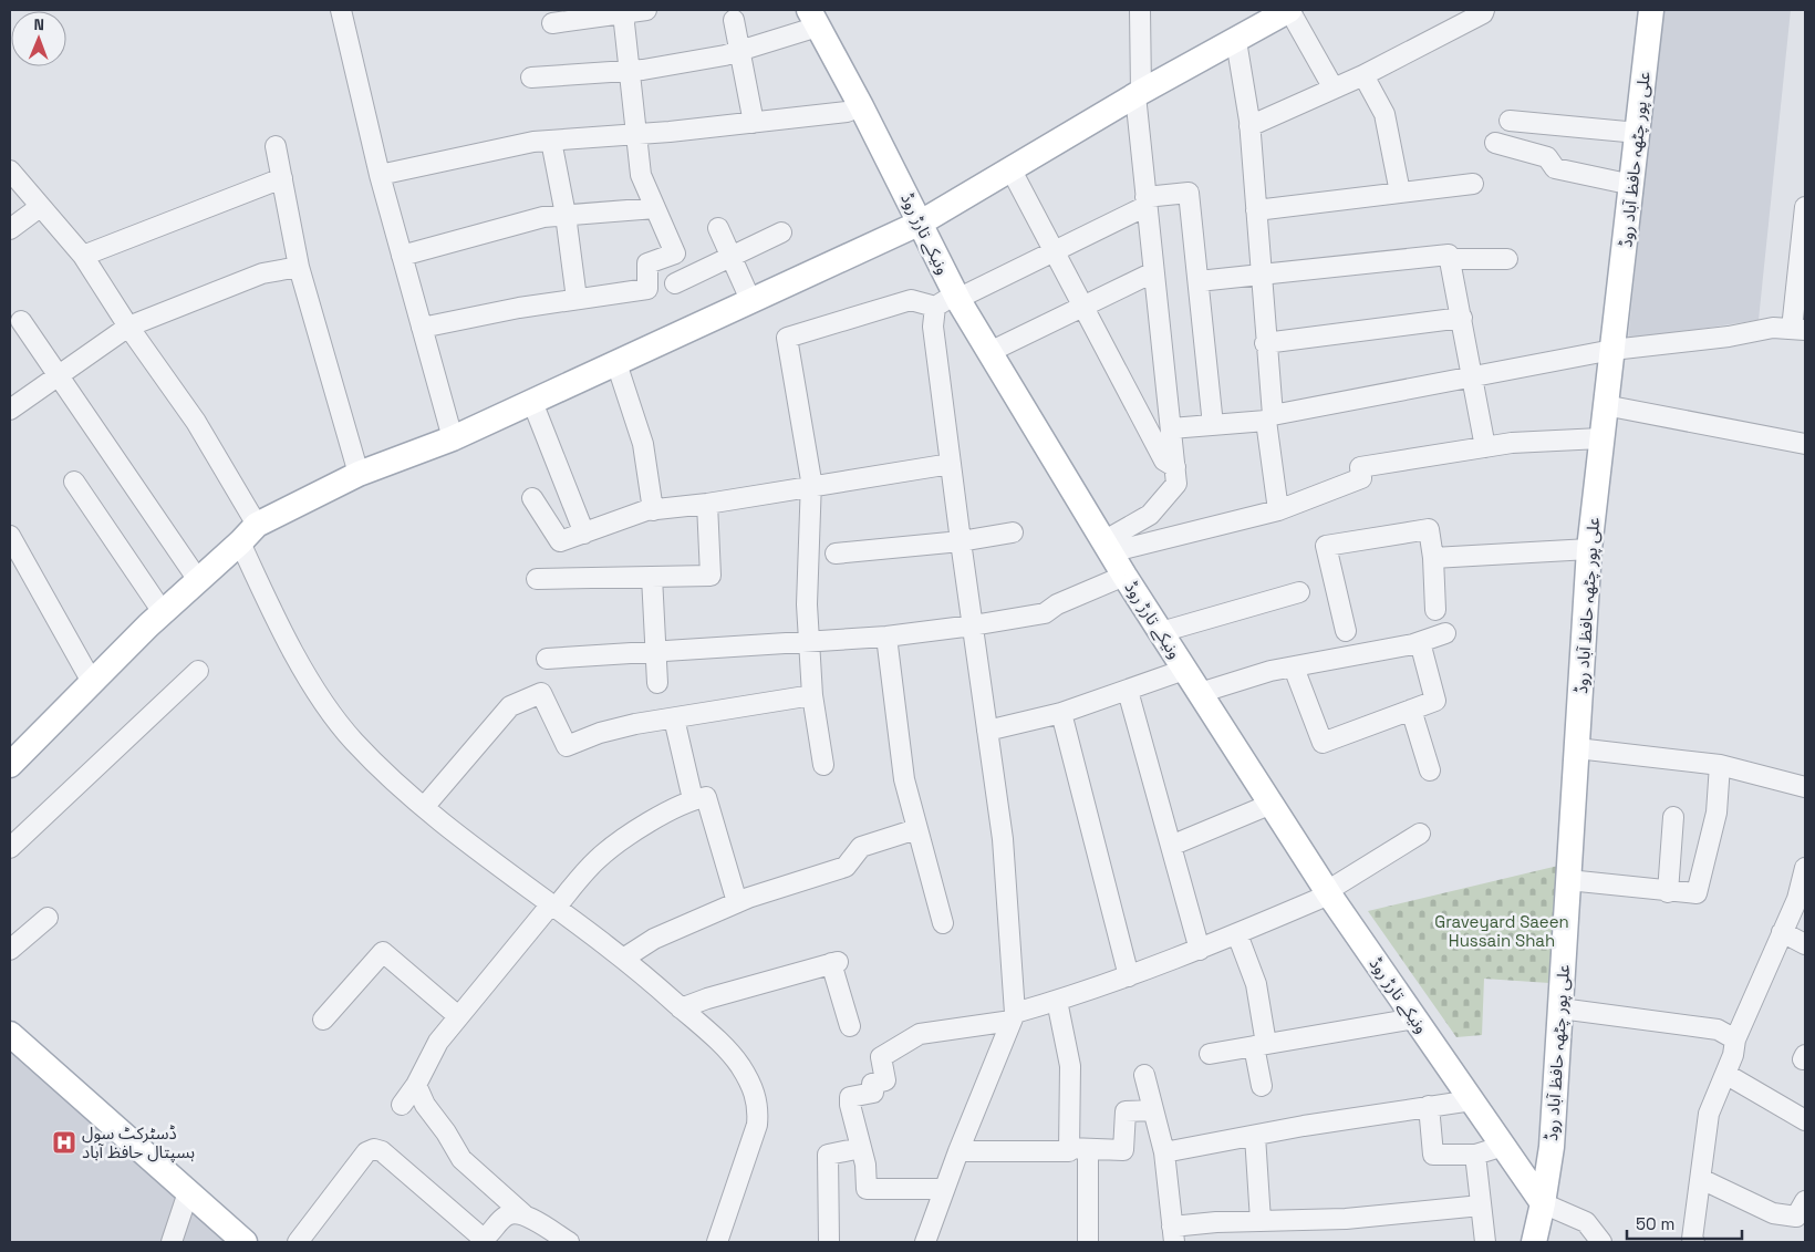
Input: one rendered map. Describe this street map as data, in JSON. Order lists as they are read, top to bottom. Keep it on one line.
{"streets":{"main road":["علی پور چٹھہ حافظ آباد روڈ","ونیکے تارڑ روڈ"]},"crossings":[["علی پور چٹھہ حافظ آباد روڈ","ونیکے تارڑ روڈ"]],"parks":["Graveyard Saeen Hussain Shah"],"places":{"hospital":["ڈسٹرکٹ سول ہسپتال حافظ آباد"]},"scale_bar":"50 m","north":"top"}
